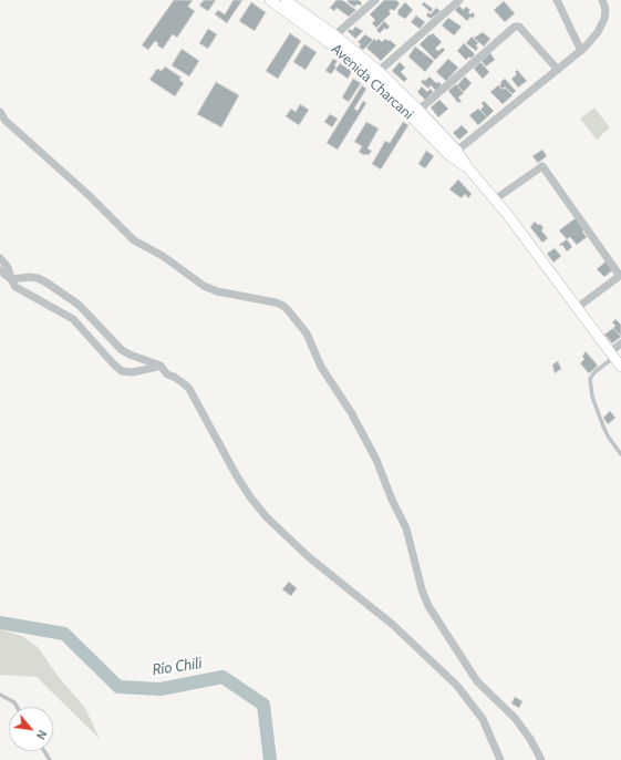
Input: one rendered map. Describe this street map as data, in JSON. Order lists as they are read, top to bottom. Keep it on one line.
{"streets":{"main road":["Avenida Charcani"]},"water":["Río Chili"],"north":"bottom right"}
